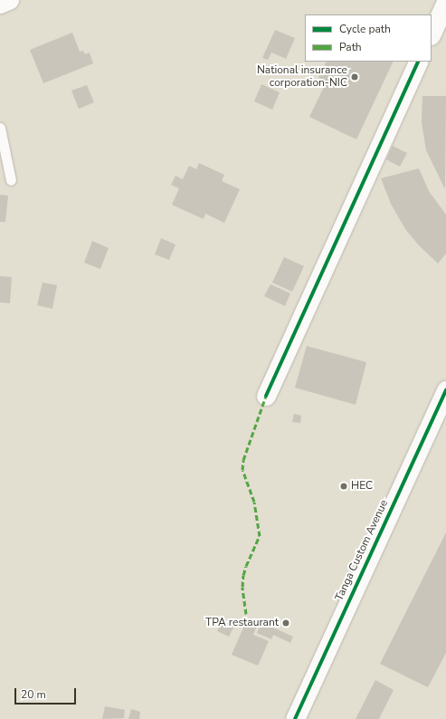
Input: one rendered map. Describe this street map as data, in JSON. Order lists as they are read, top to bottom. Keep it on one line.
{"streets":{"street":["Tanga Custom Avenue"]},"places":["National insurance corporation-NIC","HEC","TPA restaurant"],"legend":["Cycle path","Path"],"scale_bar":"20 m"}
